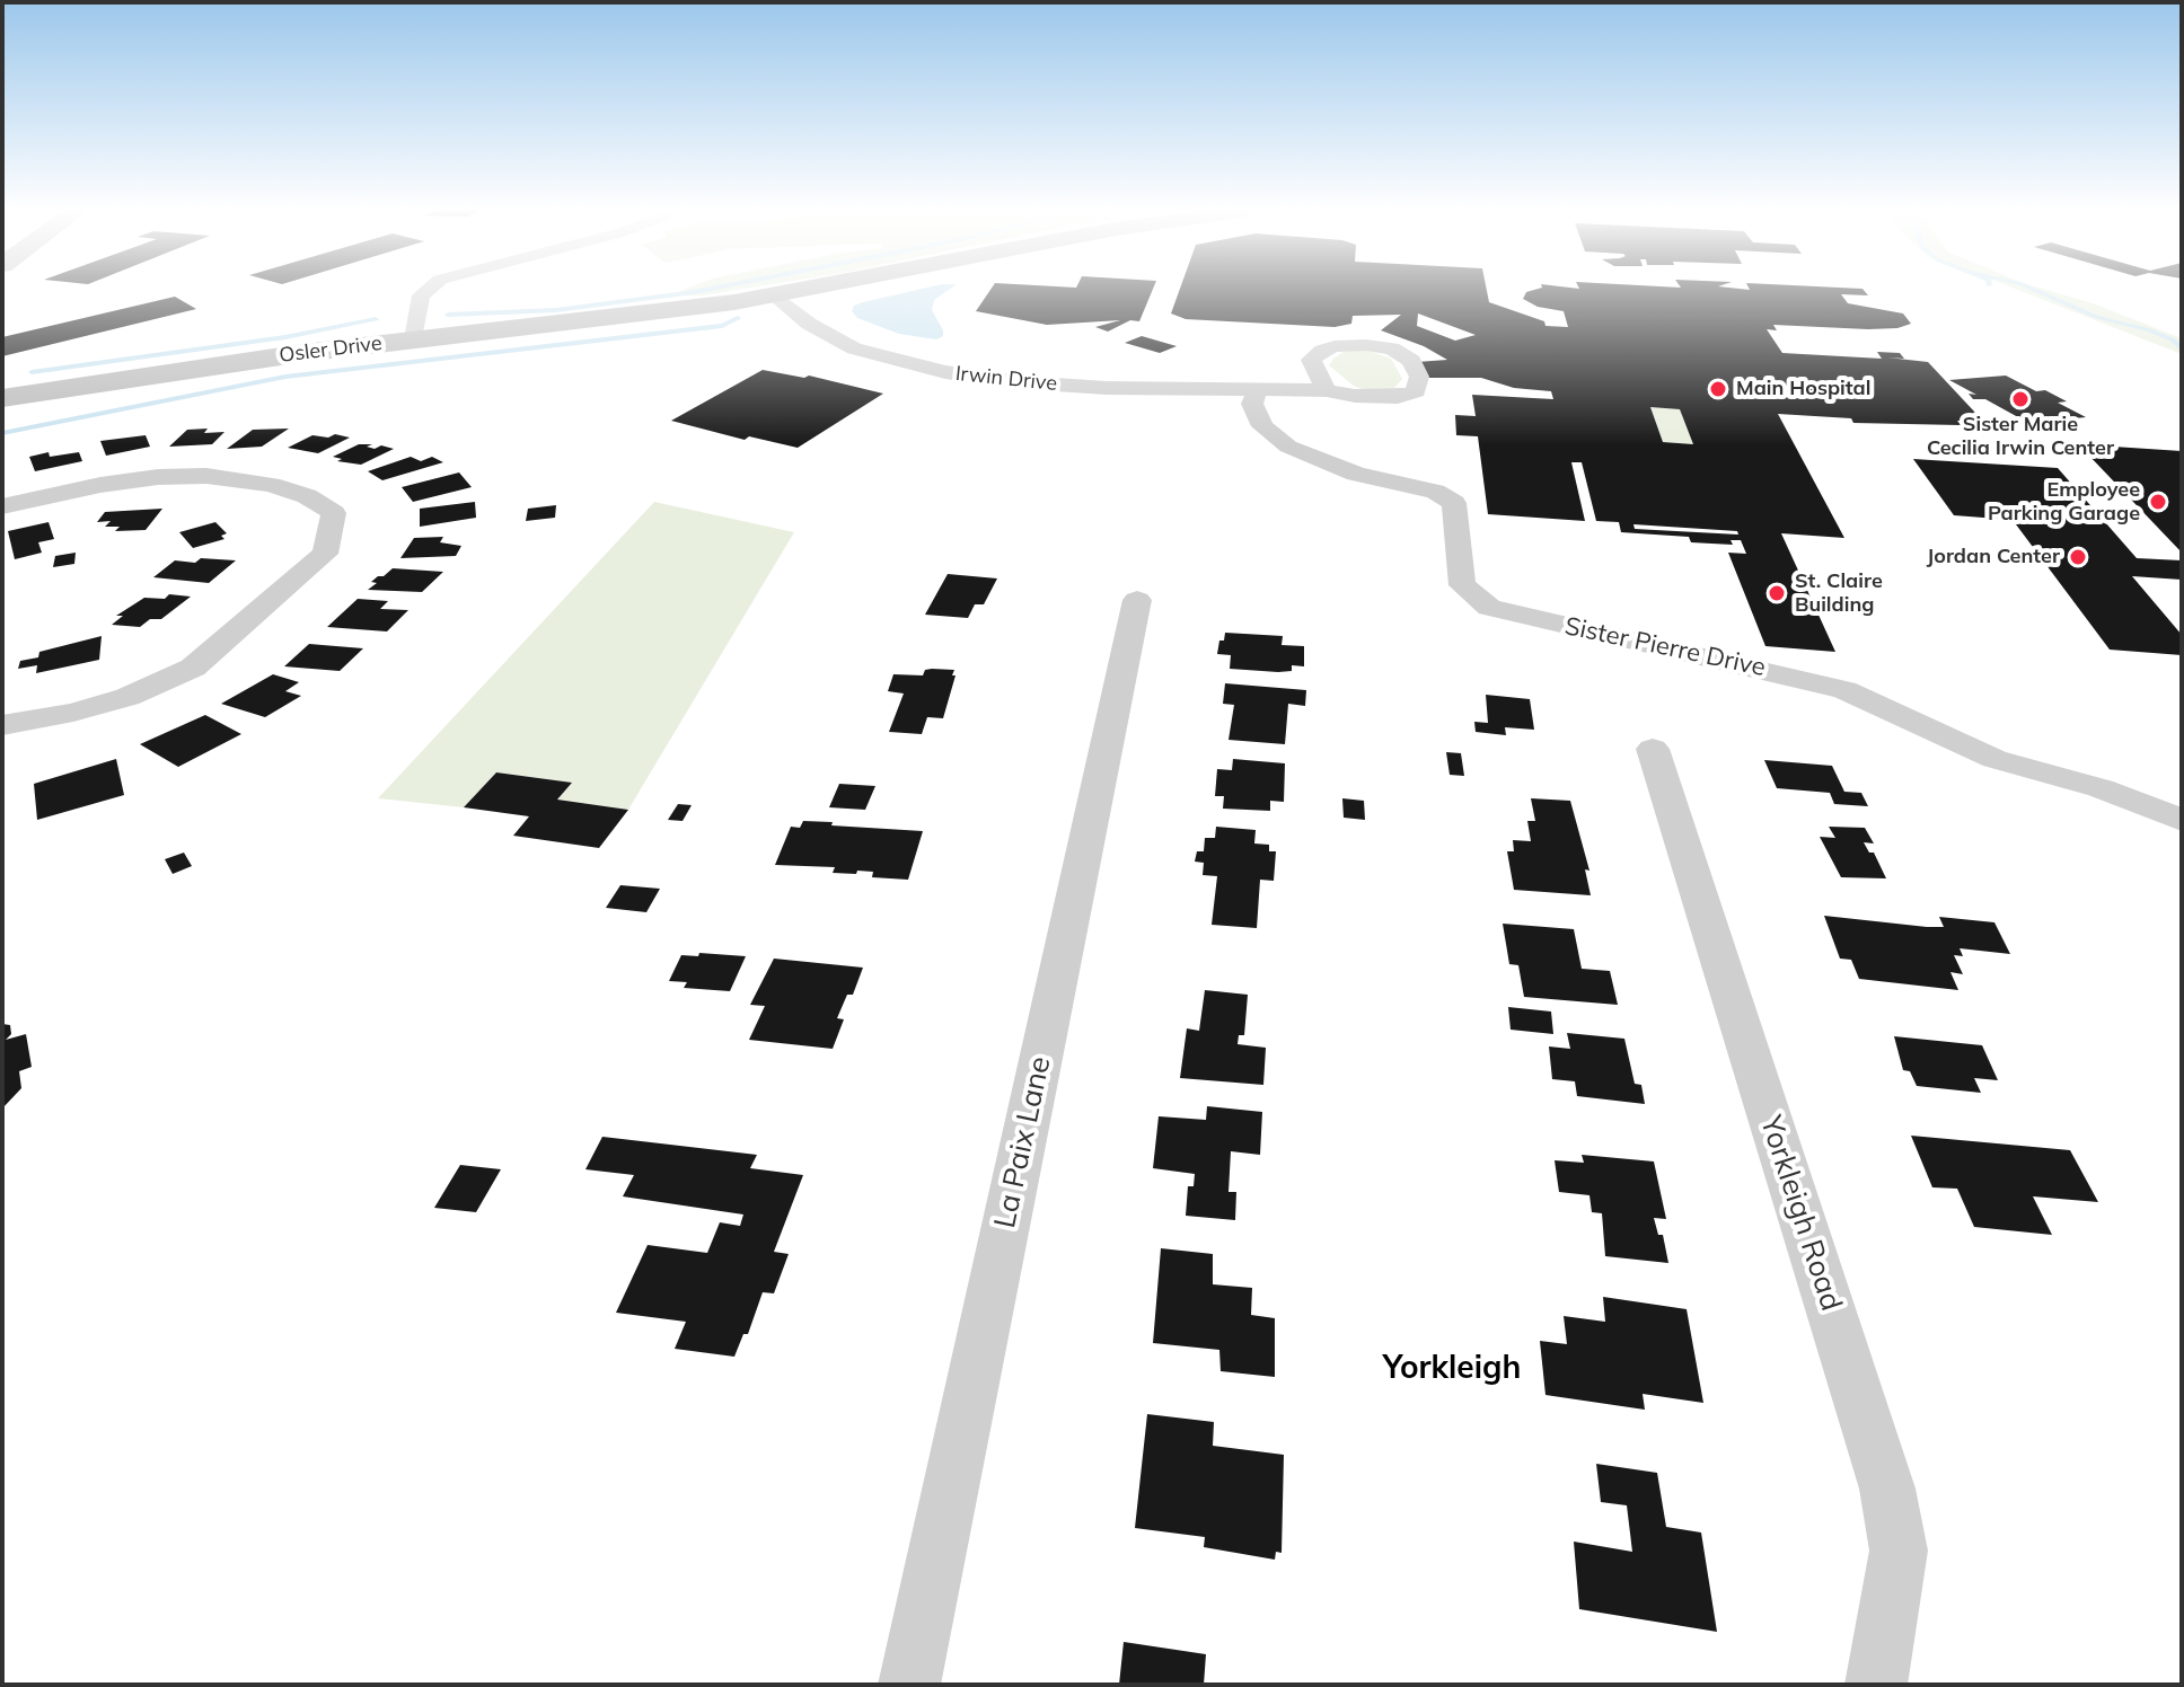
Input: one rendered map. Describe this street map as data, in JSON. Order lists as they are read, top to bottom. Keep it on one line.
{"streets":{"street":["Osler Drive","Irwin Drive","Sister Pierre Drive","La Paix Lane","Yorkleigh Road"]},"crossings":[["Osler Drive","Irwin Drive"],["Irwin Drive","Sister Pierre Drive"]],"districts":["Yorkleigh"],"places":["Main Hospital","Sister Marie Cecilia Irwin Center","Employee Parking Garage","Jordan Center","St. Claire Building"]}
